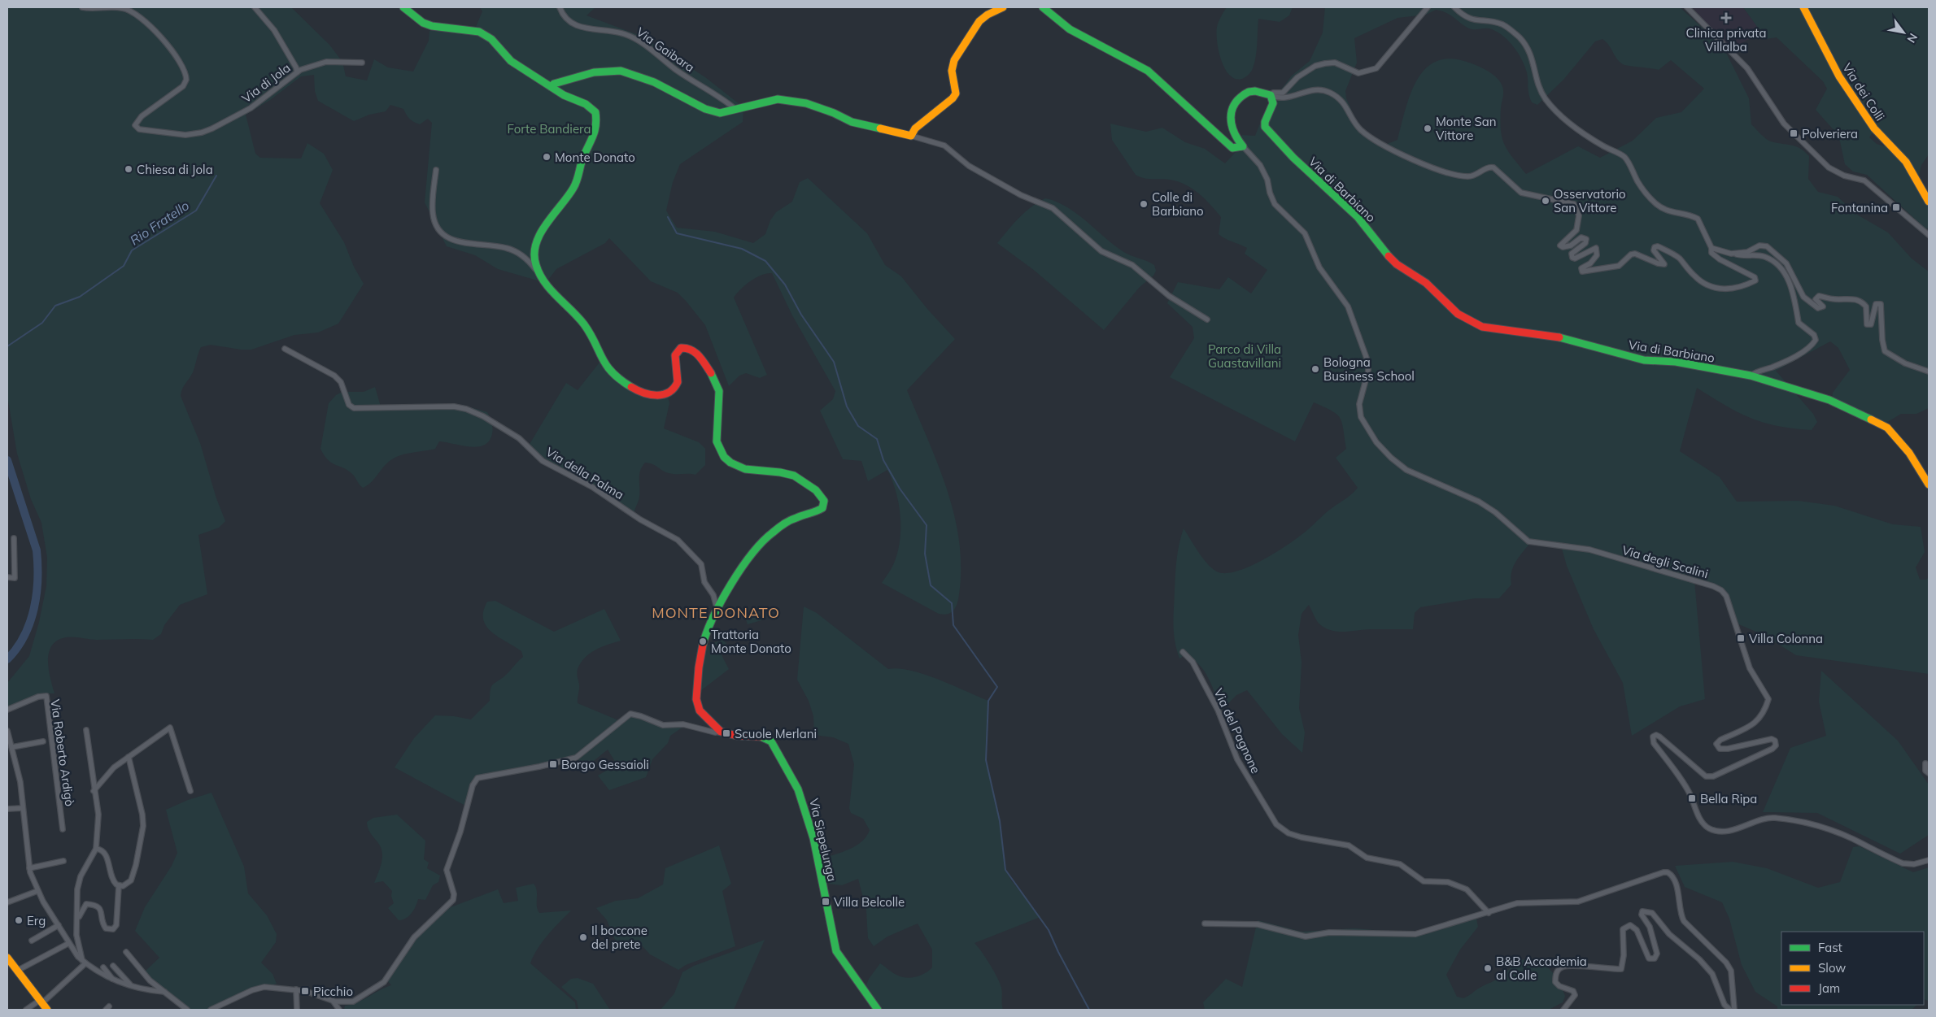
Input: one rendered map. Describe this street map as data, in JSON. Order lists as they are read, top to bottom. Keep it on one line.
{"streets":{"street":["Via Gaibara","Via di Jola","Via dei Colli","Via di Barbiano","Via della Palma","Via degli Scalini","Via del Pagnone","Via Roberto Ardigò","Via Siepelunga"]},"districts":["MONTE DONATO"],"water":["Rio Fratello"],"parks":["Forte Bandiera","Parco di Villa Guastavillani"],"places":{"health":["Clinica privata Villalba"],"other":["Monte San Vittore","Monte Donato","Chiesa di Jola","Osservatorio San Vittore","Colle di Barbiano","Bologna Business School","Trattoria Monte Donato","Erg","Il boccone del prete","B&B Accademia al Colle"],"transit":["Polveriera","Fontanina","Villa Colonna","Scuole Merlani","Borgo Gessaioli","Bella Ripa","Villa Belcolle","Picchio"]},"legend":["Fast","Slow","Jam"],"north":"bottom right"}
